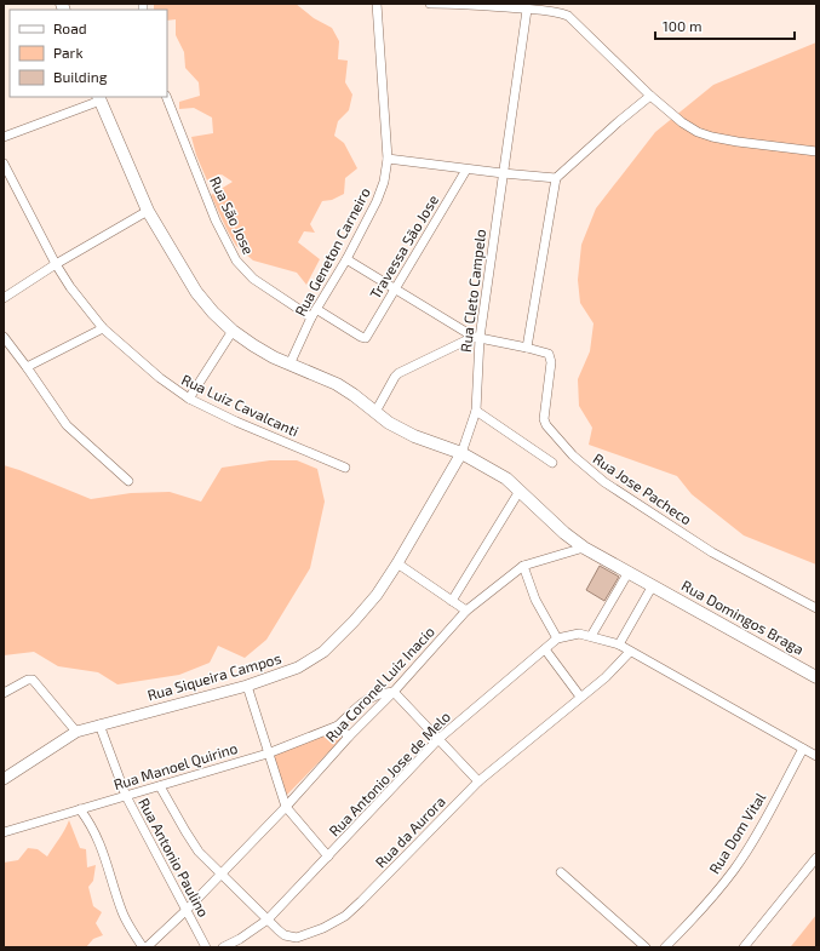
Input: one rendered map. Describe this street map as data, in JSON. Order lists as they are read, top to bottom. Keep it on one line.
{"streets":{"main road":["Rua Domingos Braga"],"street":["Rua São Jose","Travessa São Jose","Rua Geneton Carneiro","Rua Cleto Campelo","Rua Luiz Cavalcanti","Rua Jose Pacheco","Rua Siqueira Campos","Rua Coronel Luiz Inacio","Rua Manoel Quirino","Rua Antonio Jose de Melo","Rua da Aurora","Rua Dom Vital","Rua Antonio Paulino"]},"crossings":[["Rua São Jose","Travessa São Jose"],["Rua São Jose","Rua Geneton Carneiro"],["Rua Geneton Carneiro","Rua Domingos Braga"],["Rua Cleto Campelo","Rua Domingos Braga"],["Rua Cleto Campelo","Rua Siqueira Campos"],["Rua Domingos Braga","Rua Siqueira Campos"],["Rua Domingos Braga","Rua Coronel Luiz Inacio"],["Rua Siqueira Campos","Rua Antonio Paulino"],["Rua Coronel Luiz Inacio","Rua da Aurora"],["Rua Coronel Luiz Inacio","Rua Antonio Paulino"],["Rua Manoel Quirino","Rua da Aurora"],["Rua Manoel Quirino","Rua Antonio Paulino"],["Rua Antonio Jose de Melo","Rua da Aurora"]],"legend":["Road","Park","Building"],"scale_bar":"100 m"}
